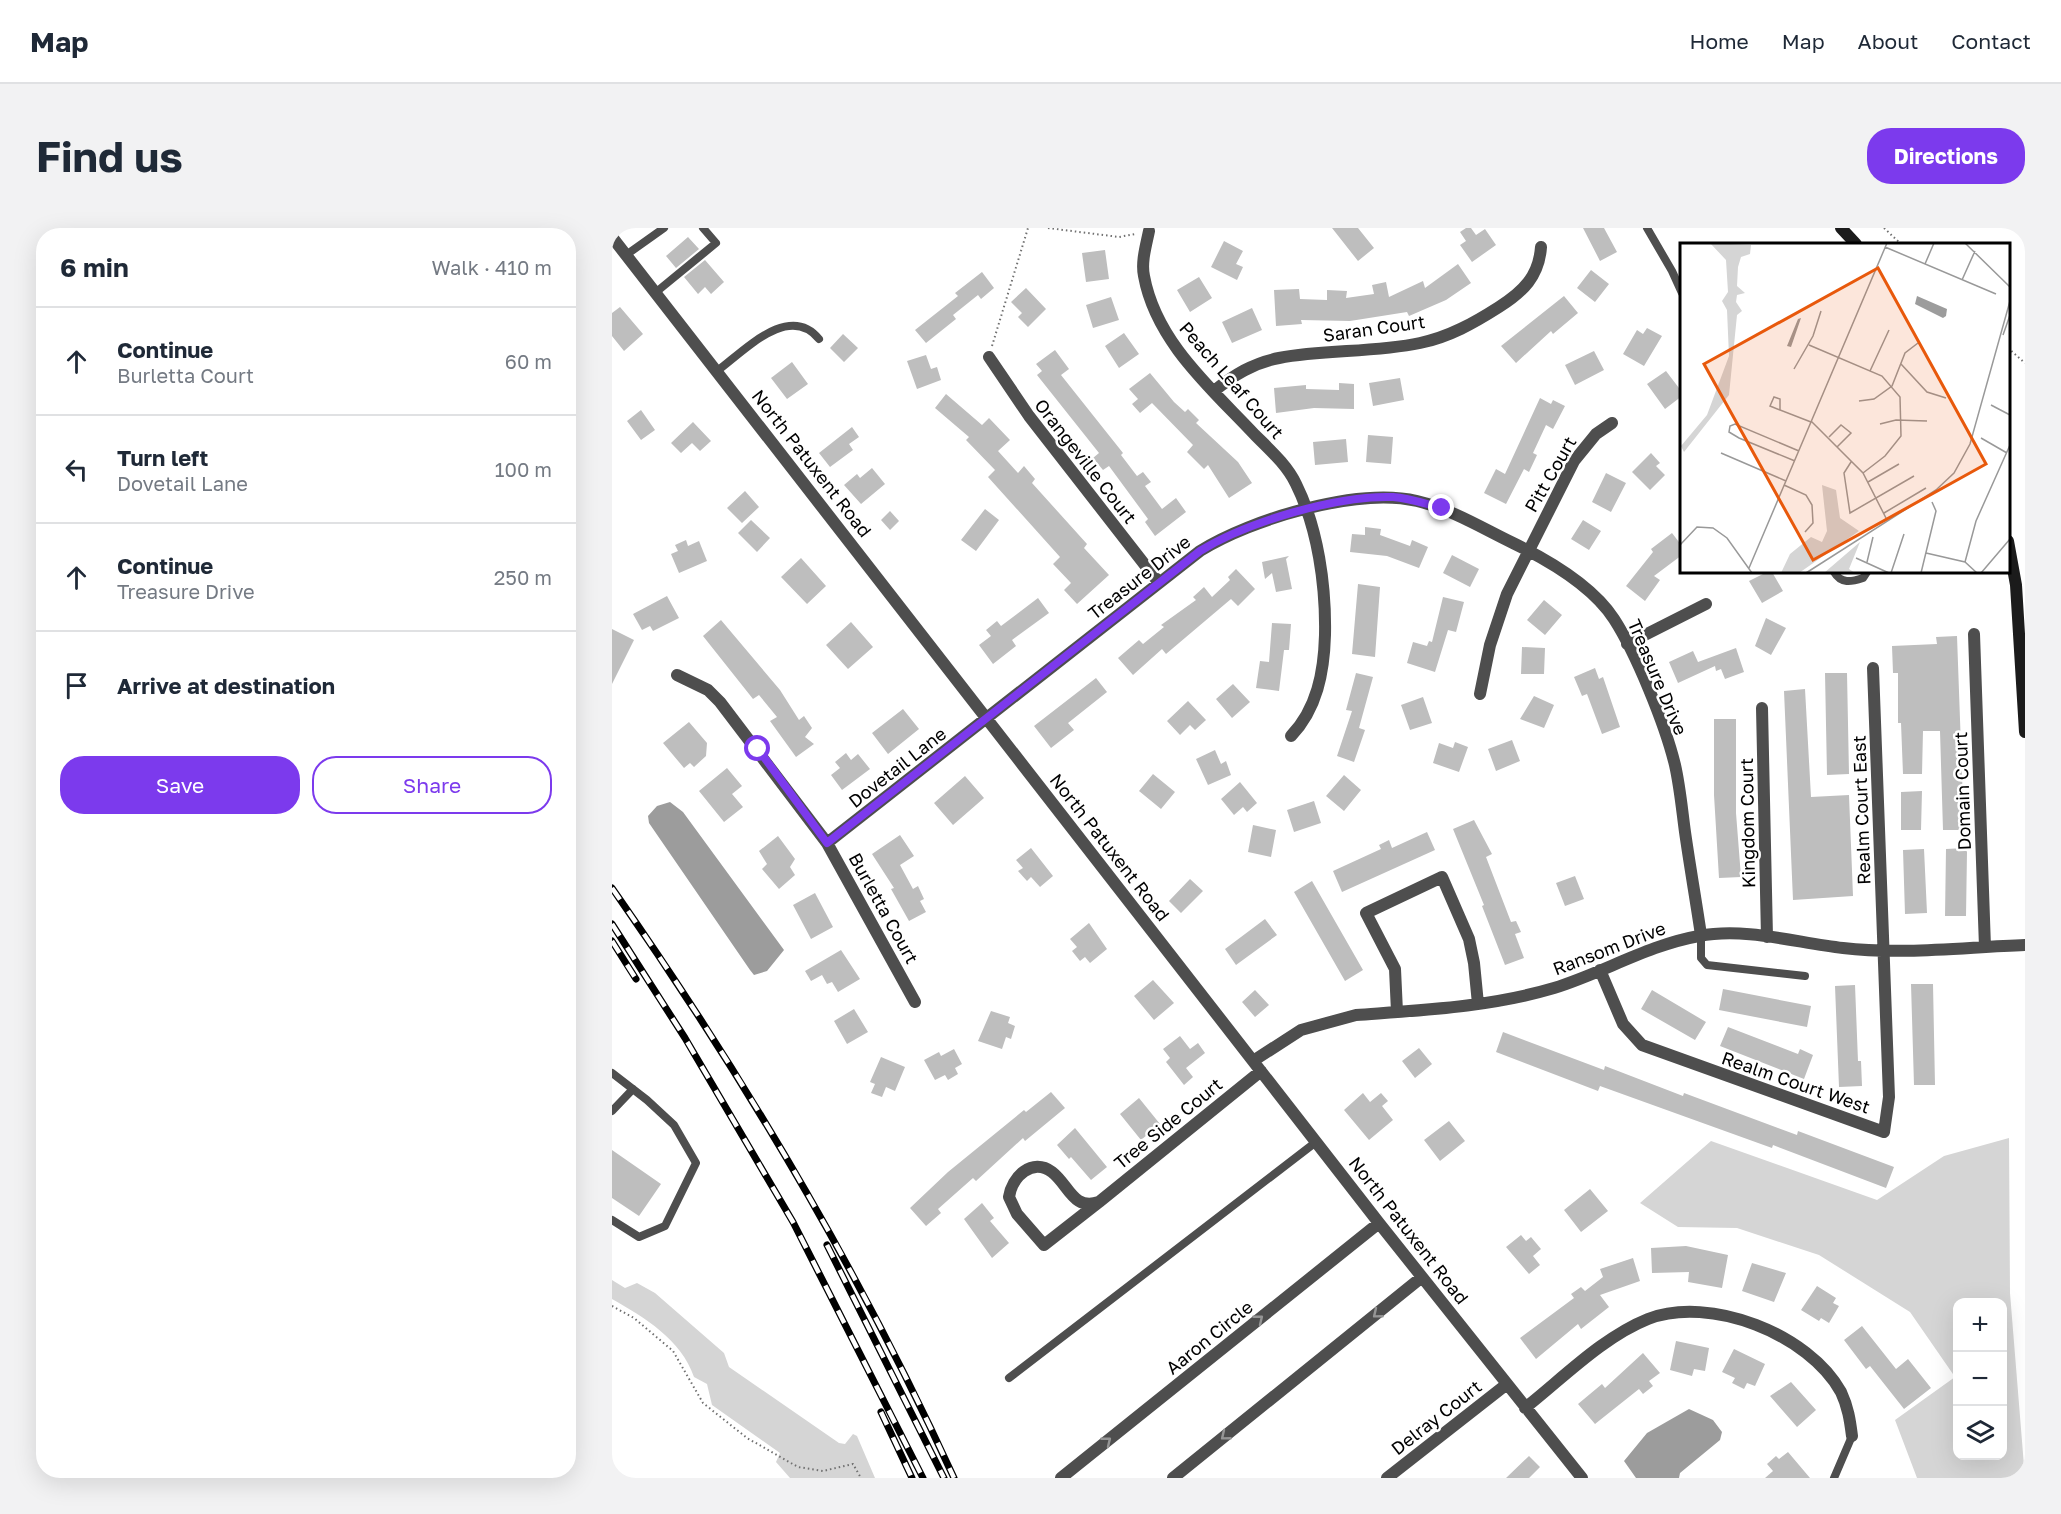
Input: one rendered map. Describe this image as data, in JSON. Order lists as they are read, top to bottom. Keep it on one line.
{"streets":{"street":["Saran Court","Peach Leaf Court","Orangeville Court","North Patuxent Road","Pitt Court","Treasure Drive","Dovetail Lane","Domain Court","Realm Court East","Kingdom Court","Burletta Court","Ransom Drive","Realm Court West","Tree Side Court","Aaron Circle","Delray Court"]},"crossings":[["Saran Court","Peach Leaf Court"],["Peach Leaf Court","Treasure Drive"],["Orangeville Court","Treasure Drive"],["North Patuxent Road","Treasure Drive"],["North Patuxent Road","Dovetail Lane"],["North Patuxent Road","Ransom Drive"],["North Patuxent Road","Tree Side Court"],["North Patuxent Road","Aaron Circle"],["North Patuxent Road","Delray Court"],["Pitt Court","Treasure Drive"],["Treasure Drive","Dovetail Lane"],["Treasure Drive","Ransom Drive"],["Dovetail Lane","Burletta Court"],["Domain Court","Ransom Drive"],["Realm Court East","Ransom Drive"],["Realm Court East","Realm Court West"],["Kingdom Court","Ransom Drive"],["Ransom Drive","Realm Court West"]],"page":{"header":"Map","nav":["Home","Map","About","Contact"],"buttons":["Directions",["Save","Share"]],"title":"Find us","heading":["6 min","Walk · 410 m"],"list":[["Continue","Burletta Court","60 m"],["Turn left","Dovetail Lane","100 m"],["Continue","Treasure Drive","250 m"],"Arrive at destination"],"map_buttons":["+","−"]}}
